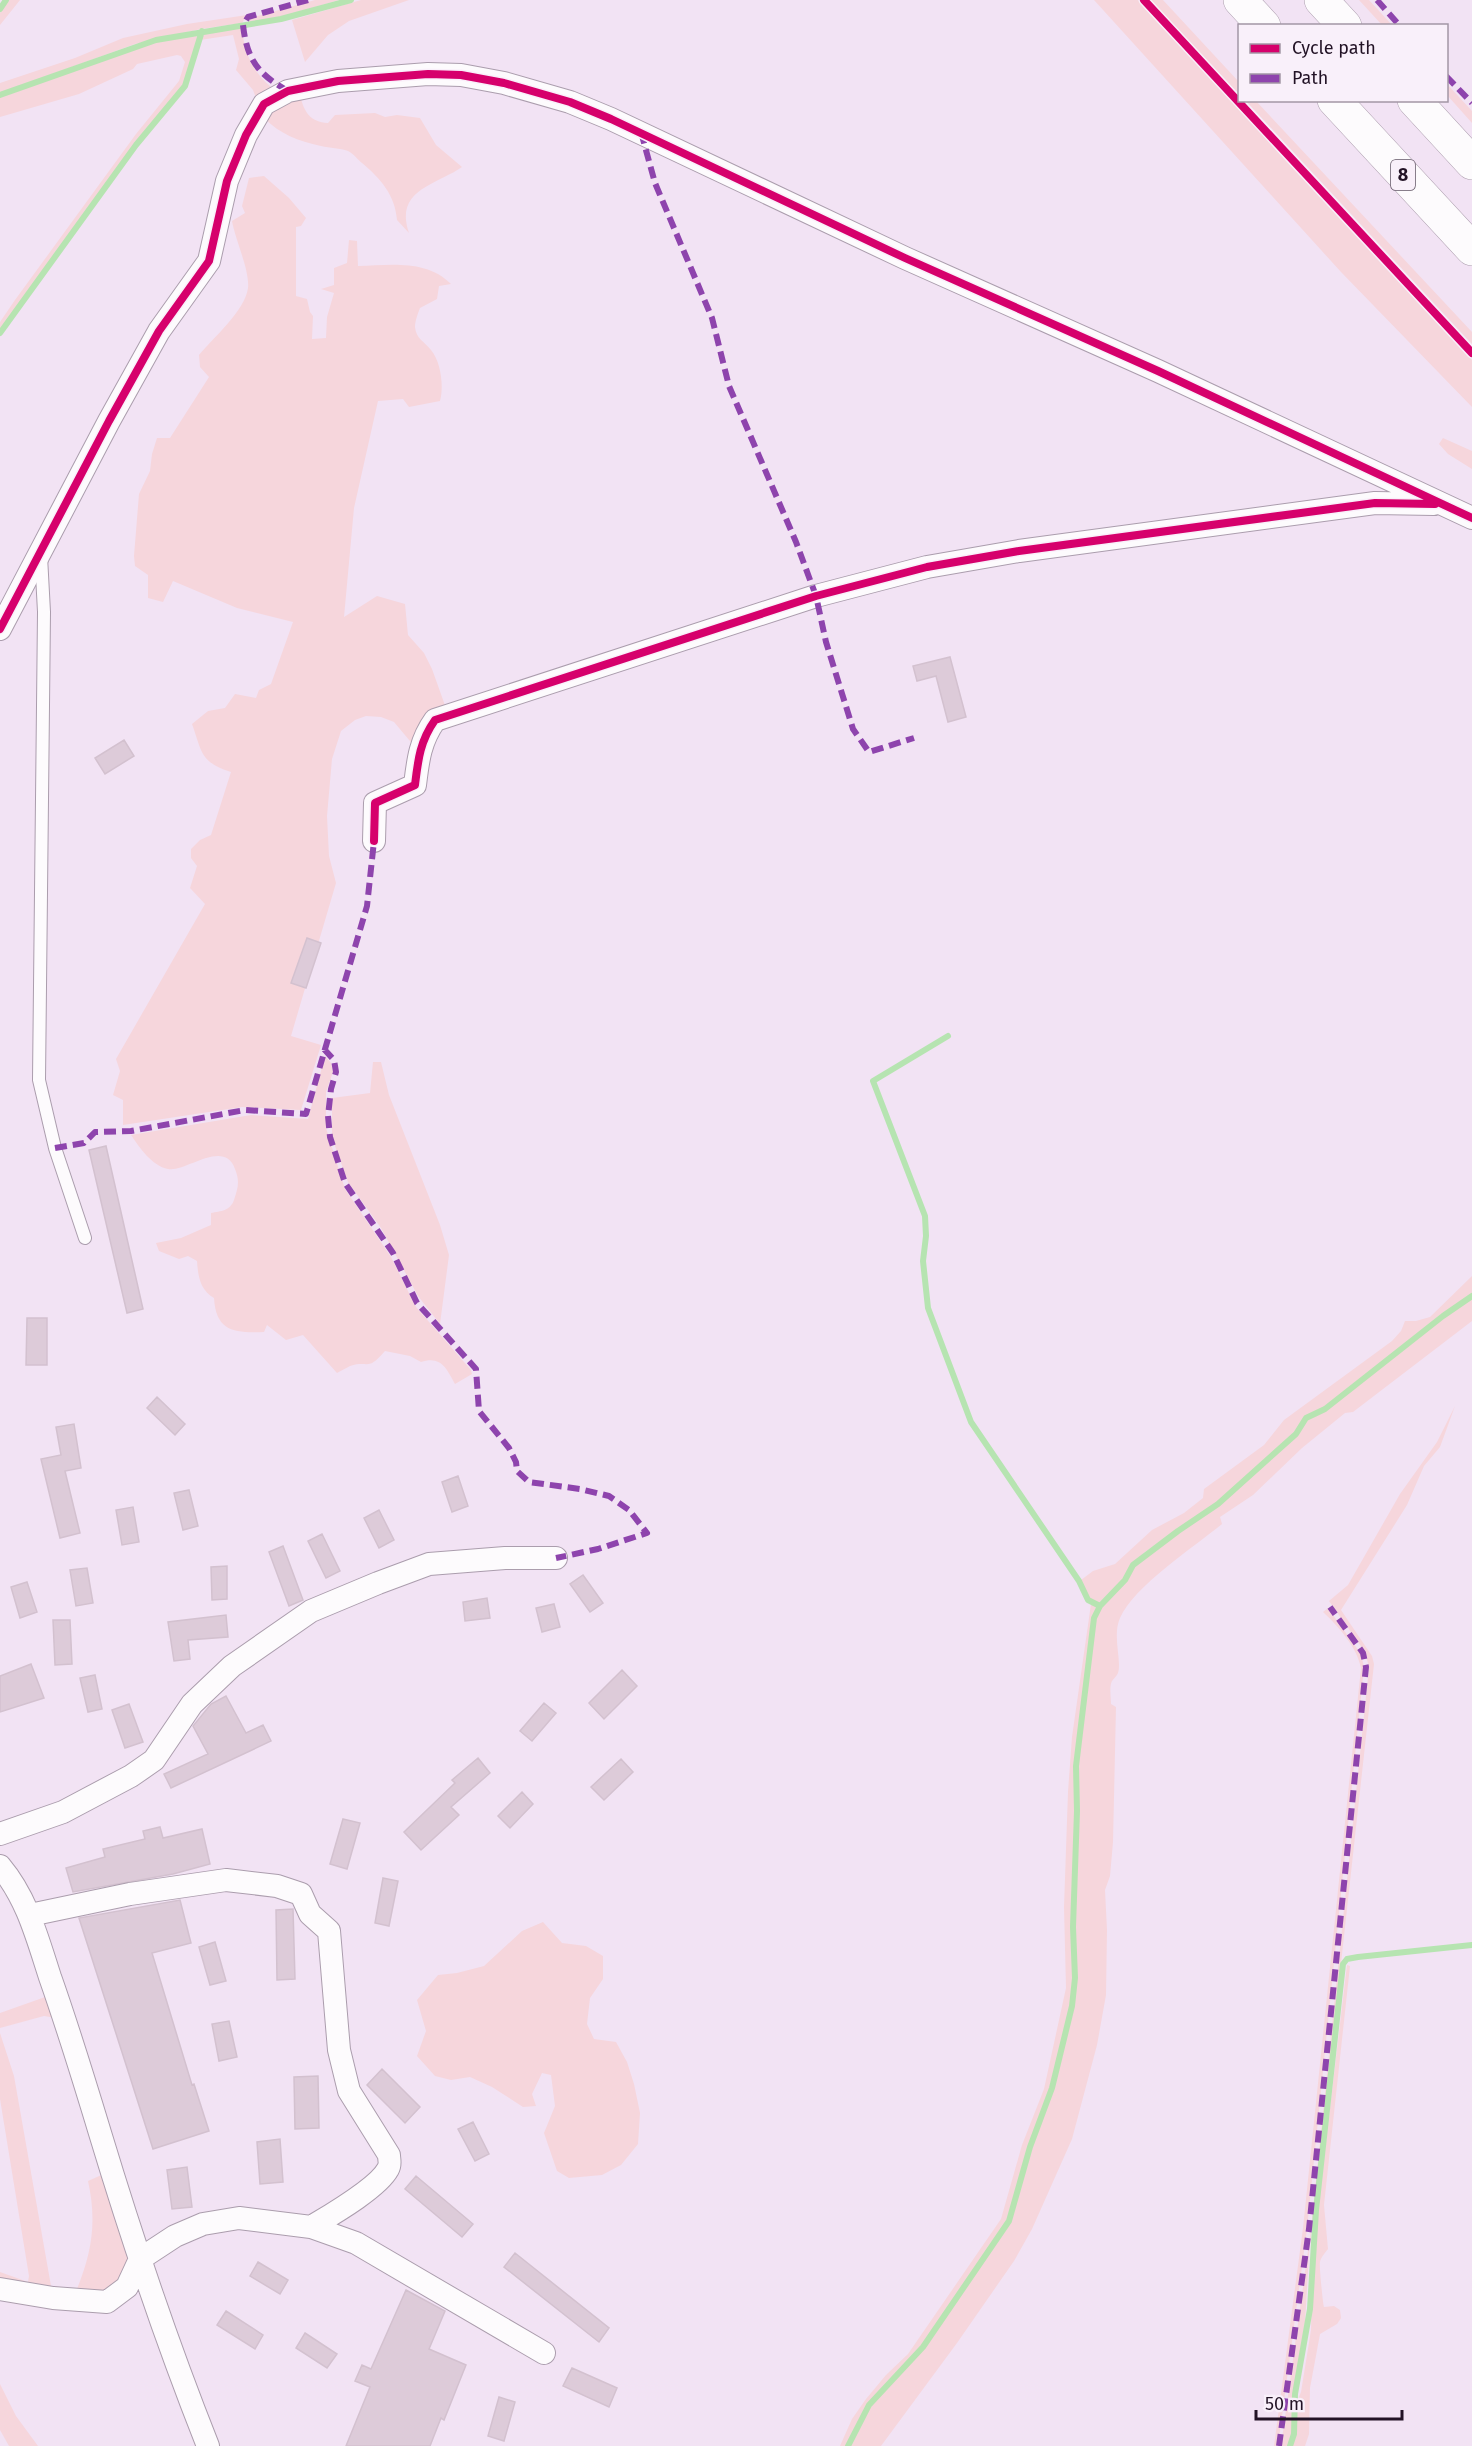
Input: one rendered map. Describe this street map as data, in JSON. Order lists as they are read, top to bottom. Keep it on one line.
{"streets":{"highway":["8"]},"legend":["Cycle path","Path"],"scale_bar":"50 m"}
